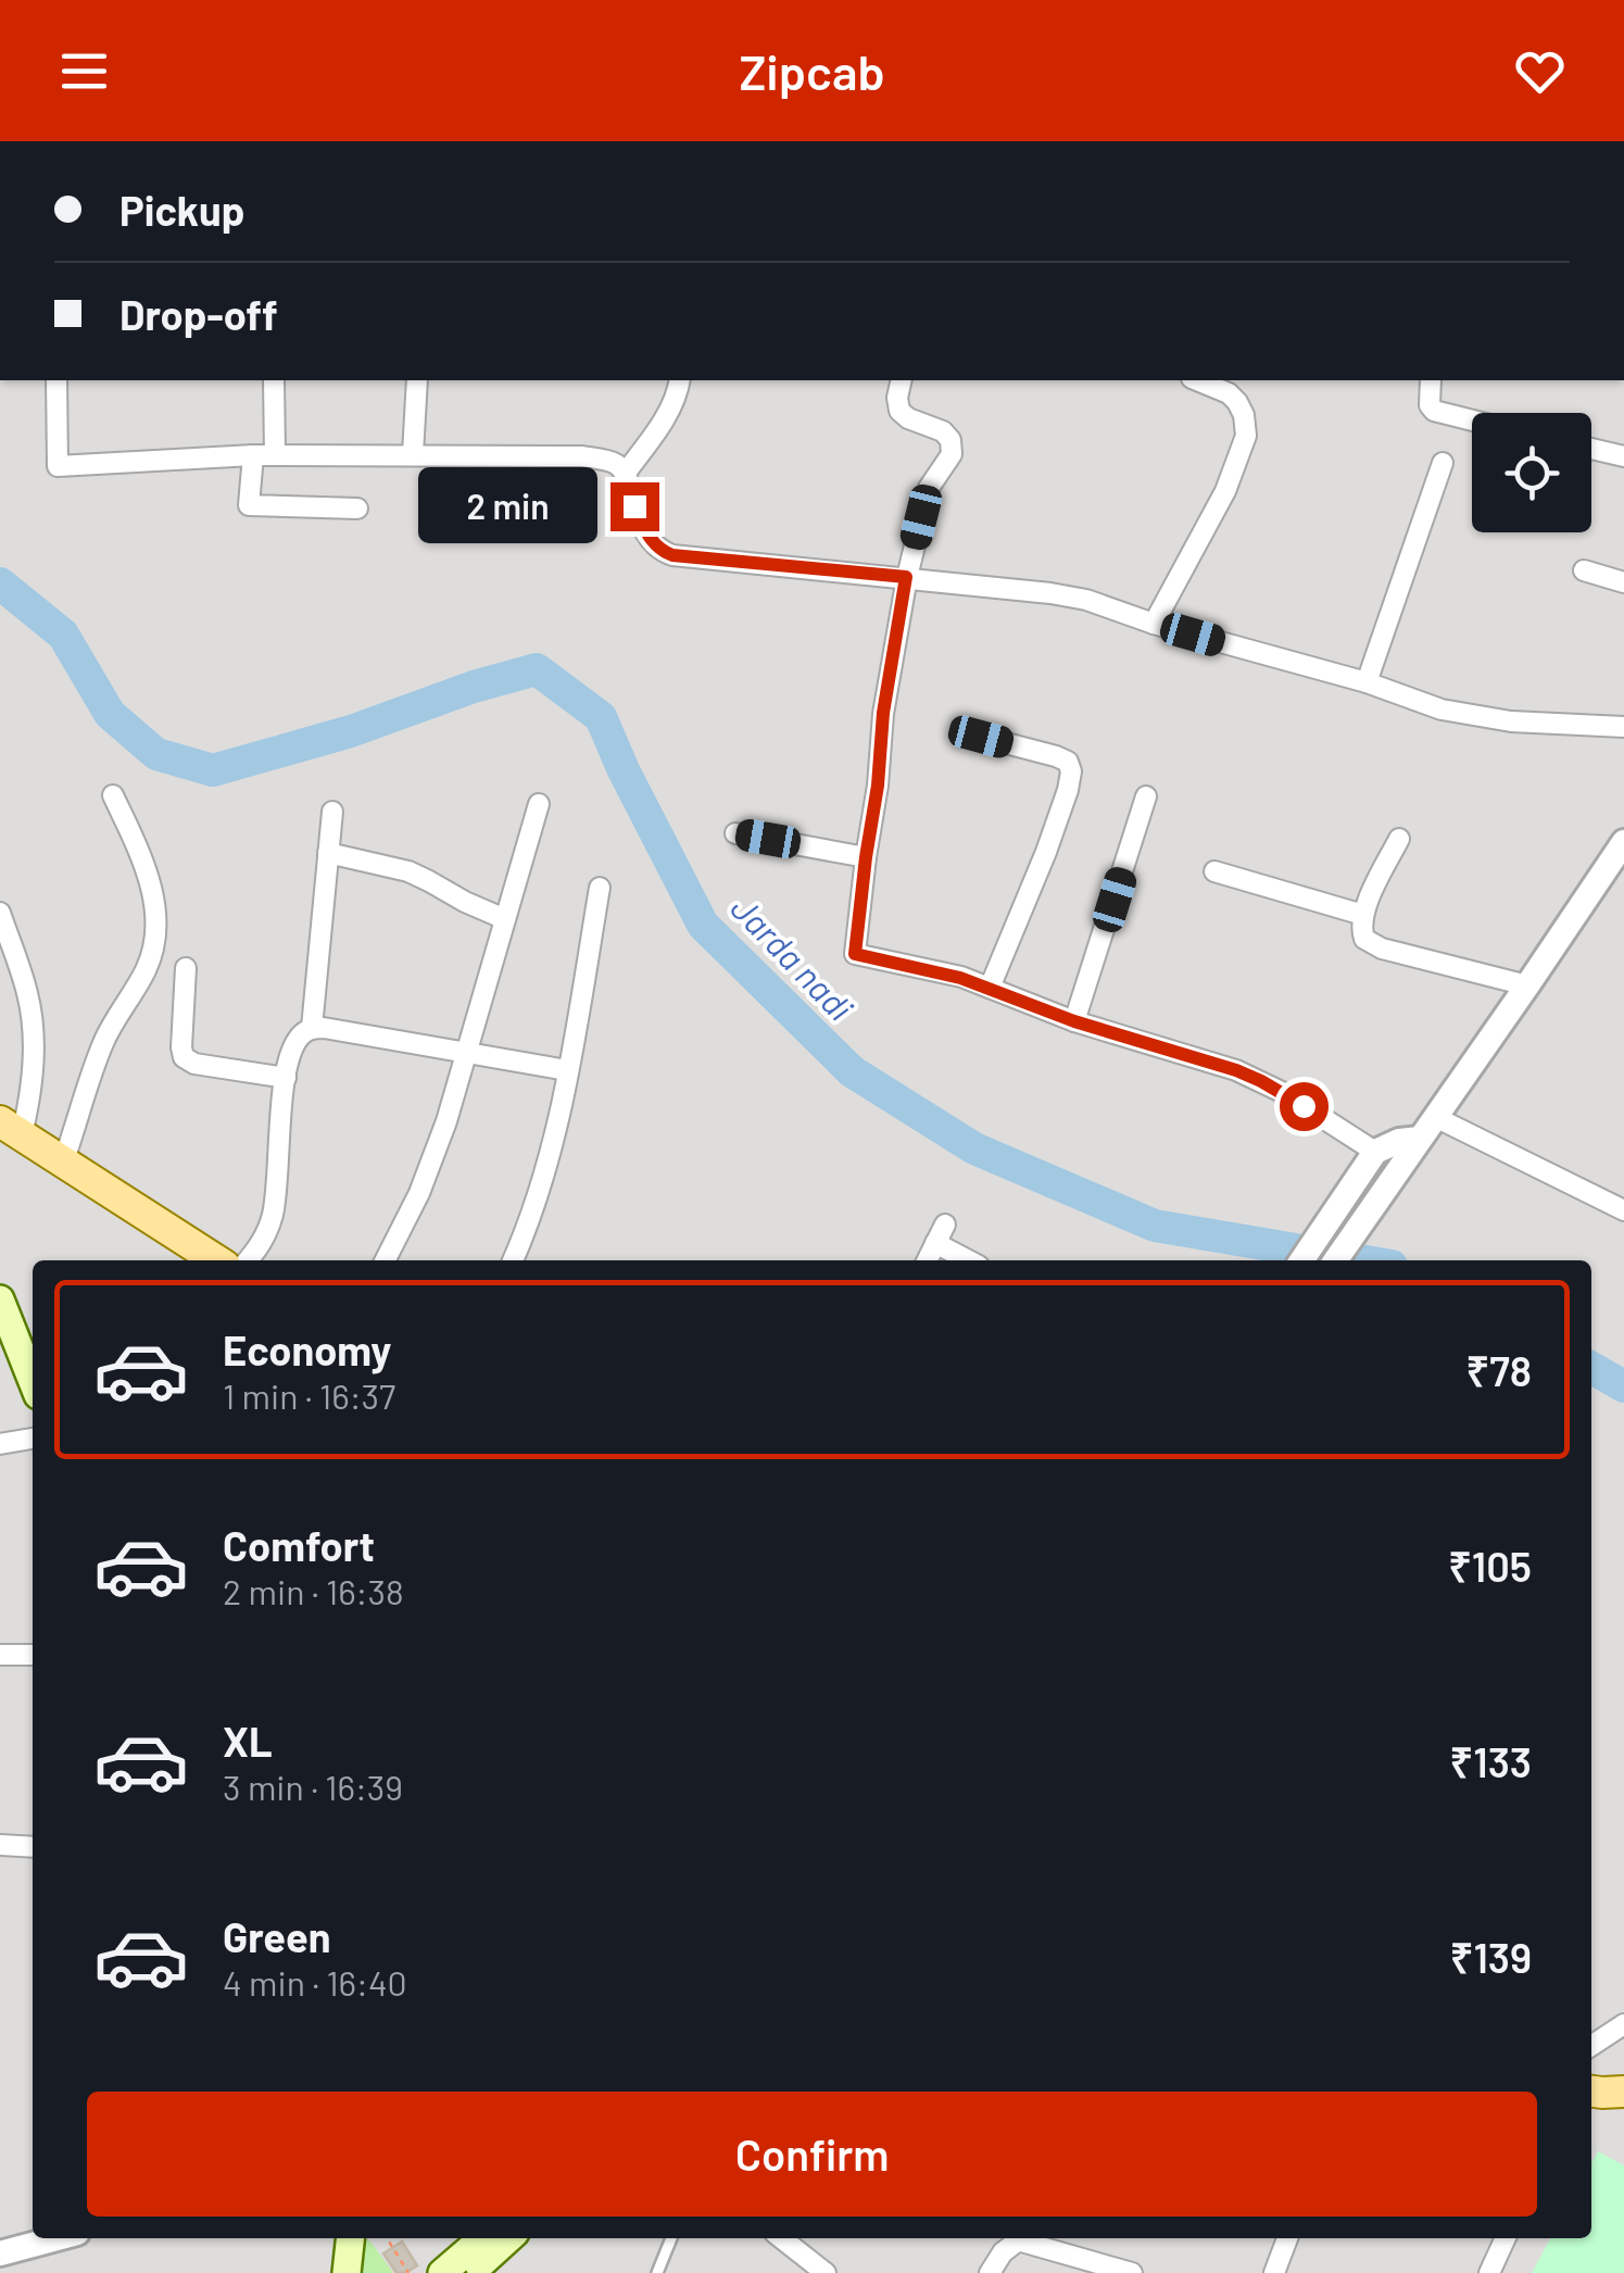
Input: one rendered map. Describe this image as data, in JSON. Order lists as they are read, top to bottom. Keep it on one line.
{"water":["Jarda nadi"],"page":{"header":"Zipcab","banner":["Pickup","Drop-off"],"bubble":"2 min","list":[{"name":"Economy","note":"1 min · 16:37","value":"₹78"},{"name":"Comfort","note":"2 min · 16:38","value":"₹105"},{"name":"XL","note":"3 min · 16:39","value":"₹133"},{"name":"Green","note":"4 min · 16:40","value":"₹139"}],"buttons":"Confirm"}}
